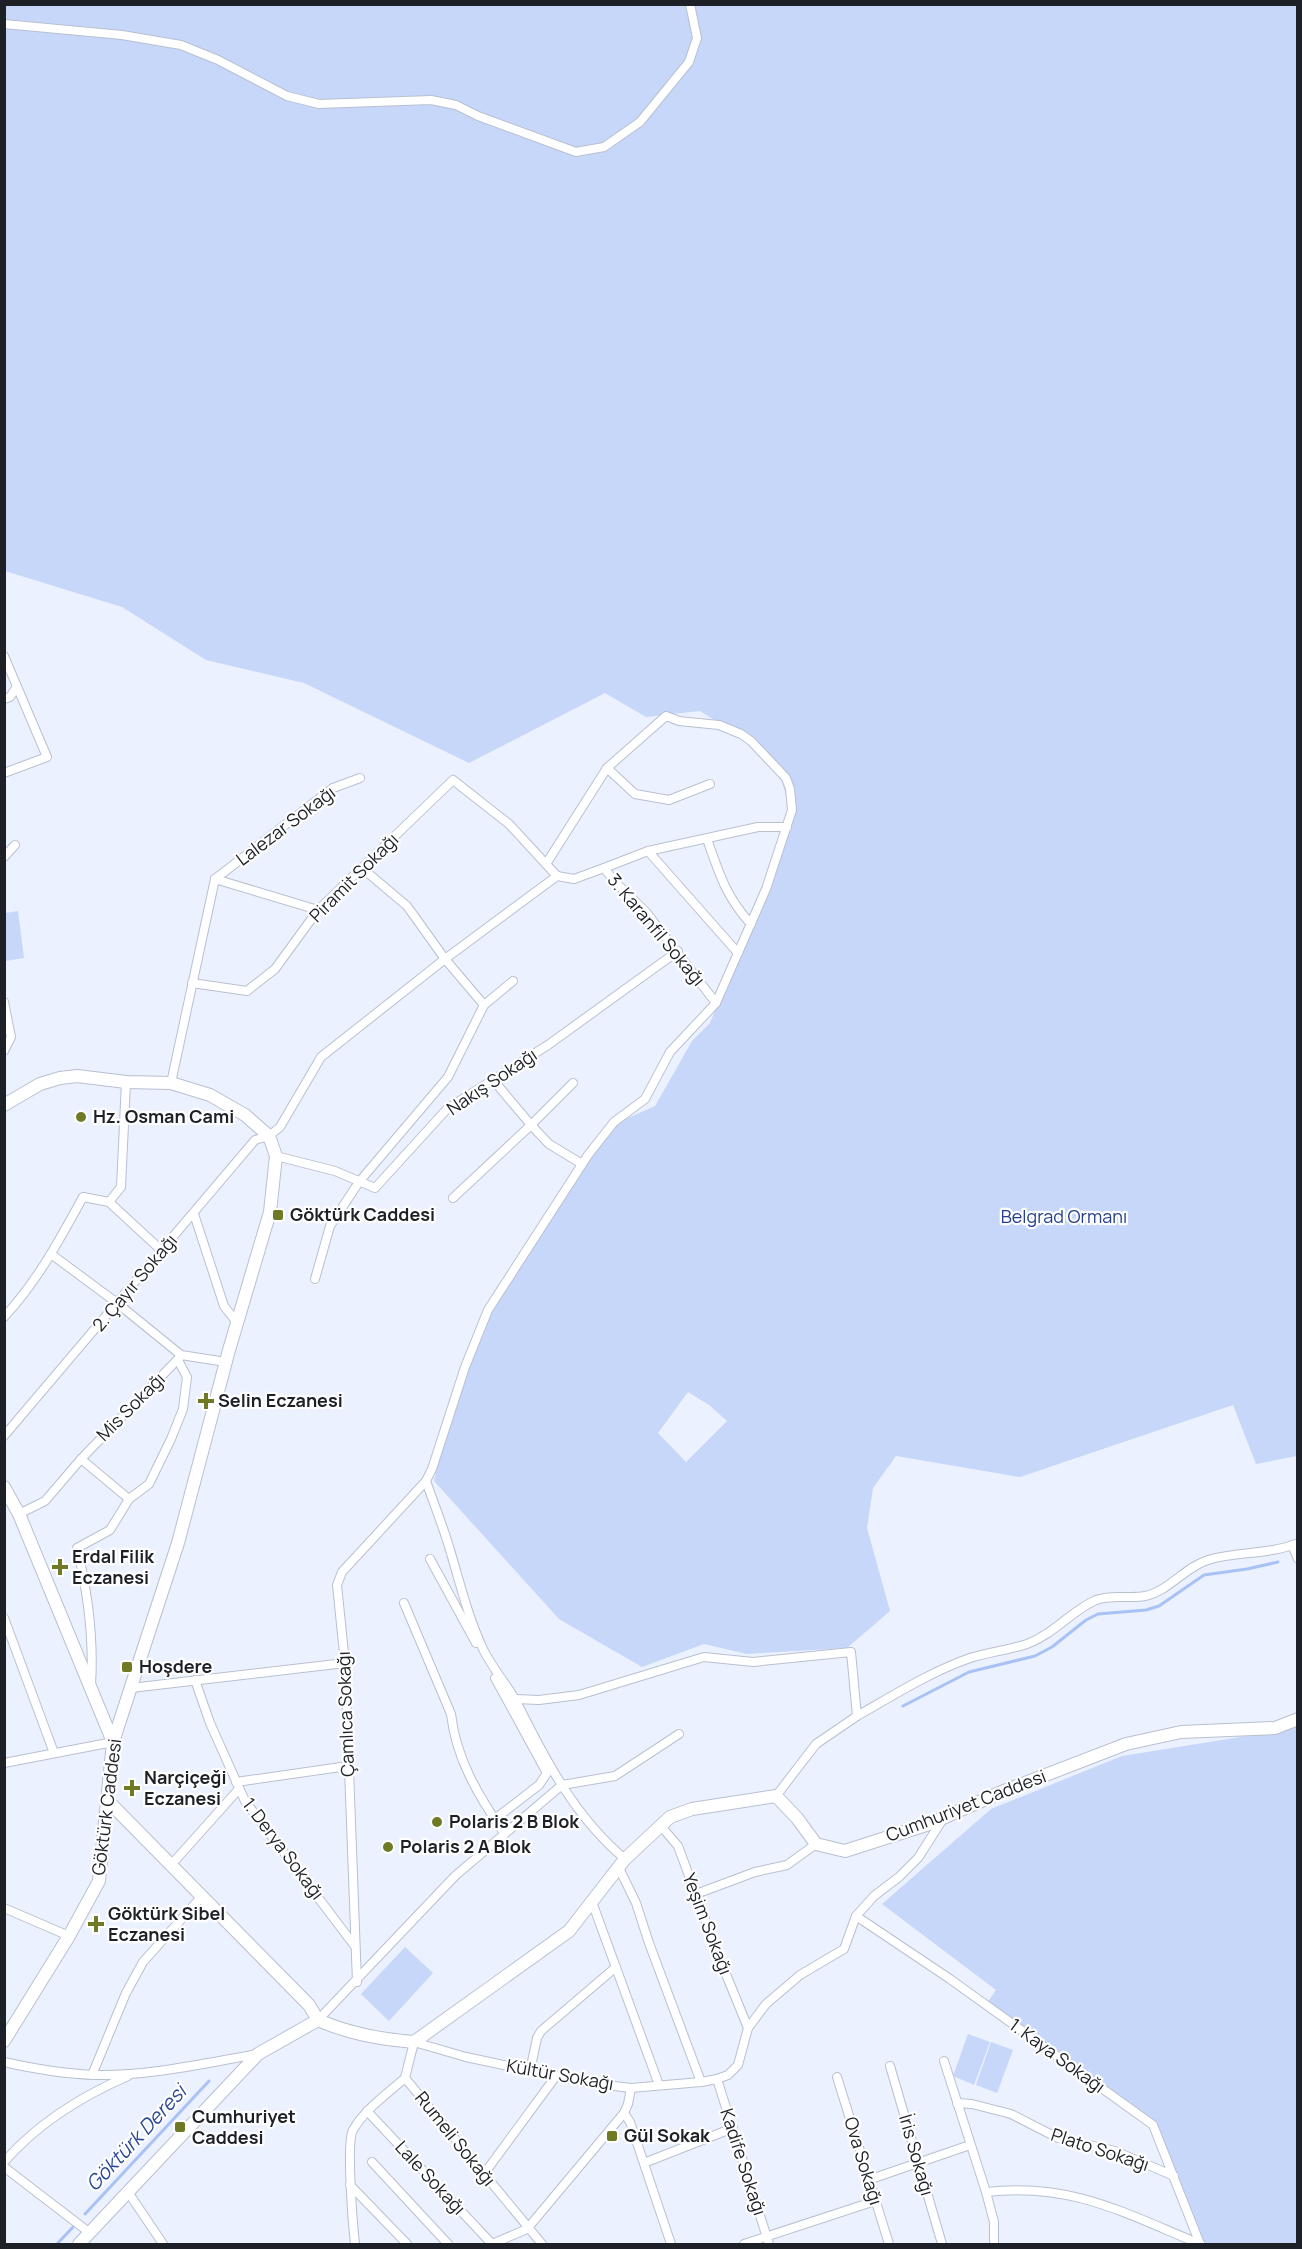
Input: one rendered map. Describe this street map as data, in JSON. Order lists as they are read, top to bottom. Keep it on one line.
{"streets":{"main road":["Cumhuriyet Caddesi","Göktürk Caddesi"],"street":["Lalezar Sokağı","Piramit Sokağı","3. Karanfil Sokağı","Nakış Sokağı","2. Çayır Sokağı","Mis Sokağı","Çamlıca Sokağı","1. Derya Sokağı","Yeşim Sokağı","1. Kaya Sokağı","Kültür Sokağı","Rumeli Sokağı","Plato Sokağı","İris Sokağı","Ova Sokağı","Kadife Sokağı","Lale Sokağı"]},"crossings":[["3. Karanfil Sokağı","Nakış Sokağı"],["Nakış Sokağı","Göktürk Caddesi"],["2. Çayır Sokağı","Göktürk Caddesi"],["Çamlıca Sokağı","1. Derya Sokağı"],["Yeşim Sokağı","Kültür Sokağı"],["1. Kaya Sokağı","Plato Sokağı"],["Kültür Sokağı","Rumeli Sokağı"],["Kültür Sokağı","Kadife Sokağı"]],"water":["Göktürk Deresi"],"parks":["Belgrad Ormanı"],"places":{"other":["Hz. Osman Cami","Polaris 2 B Blok","Polaris 2 A Blok"],"transit":["Göktürk Caddesi","Hoşdere","Cumhuriyet Caddesi","Gül Sokak"],"health":["Selin Eczanesi","Erdal Filik Eczanesi","Narçiçeği Eczanesi","Göktürk Sibel Eczanesi"]}}
